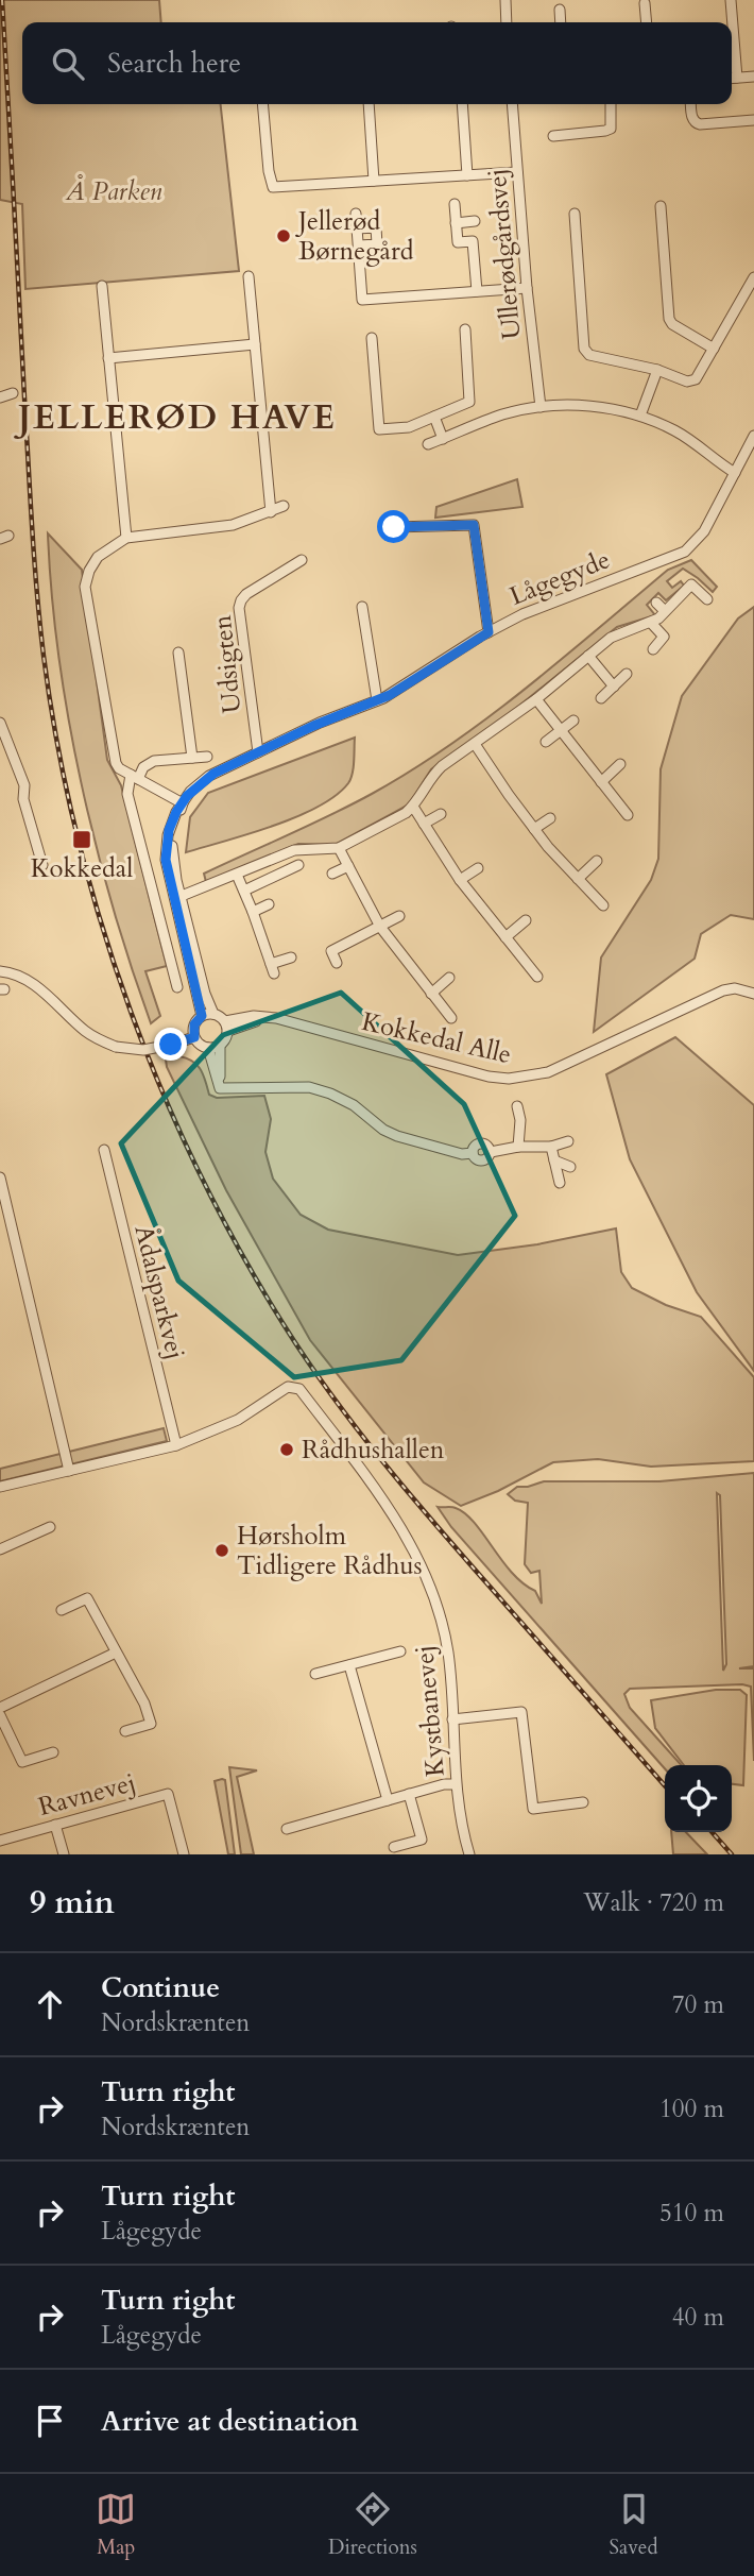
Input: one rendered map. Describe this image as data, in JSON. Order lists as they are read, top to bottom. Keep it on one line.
{"streets":{"street":["Ullerødgårdsvej","Lågegyde","Udsigten","Kokkedal Alle","Ådalsparkvej","Kystbanevej","Ravnevej"]},"crossings":[["Lågegyde","Udsigten"],["Lågegyde","Kokkedal Alle"],["Ådalsparkvej","Kystbanevej"]],"districts":["JELLERØD HAVE"],"parks":["Å Parken"],"places":{"other":["Jellerød Børnegård","Rådhushallen","Hørsholm Tidligere Rådhus"],"transit":["Kokkedal"]},"page":{"search":"Search here","heading":["9 min","Walk · 720 m"],"list":[["Continue","Nordskrænten","70 m"],["Turn right","Nordskrænten","100 m"],["Turn right","Lågegyde","510 m"],["Turn right","Lågegyde","40 m"],"Arrive at destination"],"nav":["Map","Directions","Saved"]}}
